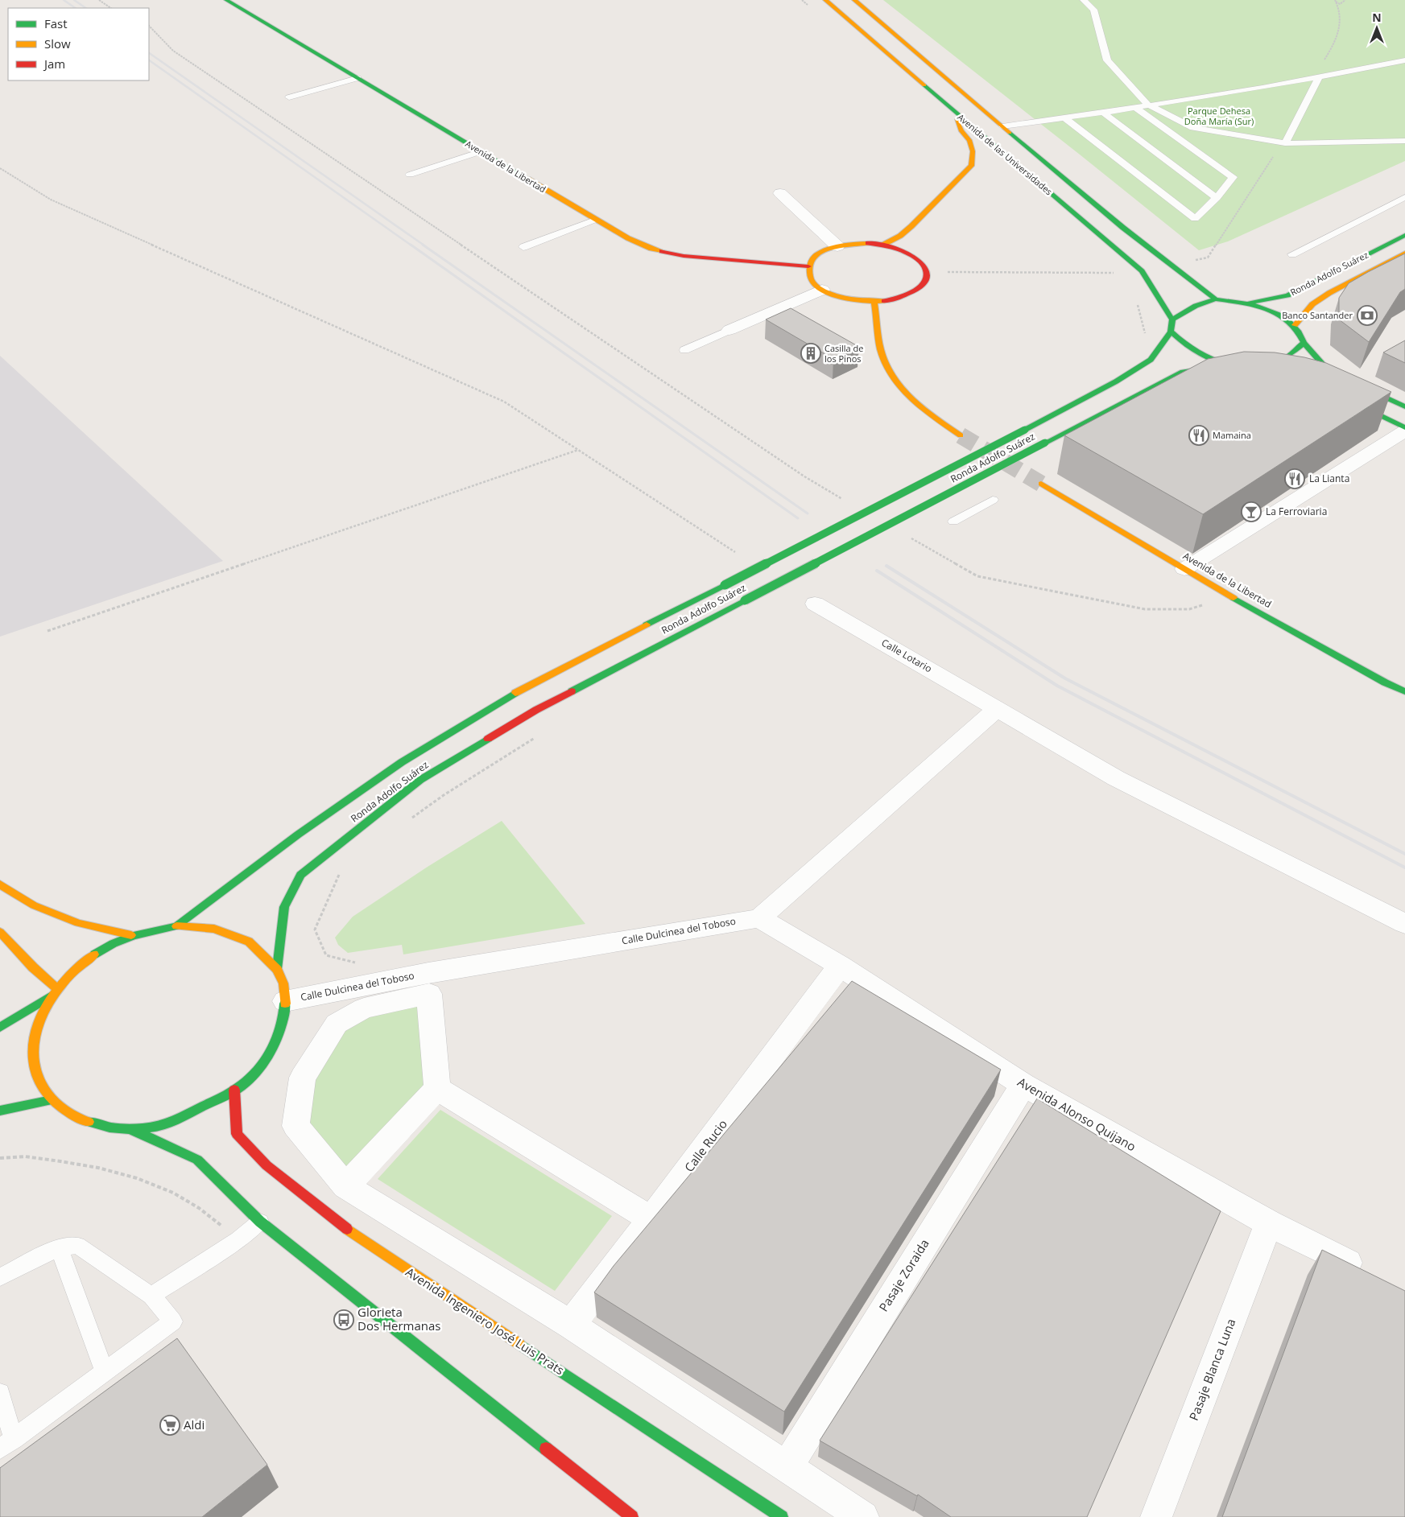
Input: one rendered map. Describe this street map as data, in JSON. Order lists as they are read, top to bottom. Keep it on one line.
{"streets":{"main road":["Avenida de las Universidades","Avenida de la Libertad","Ronda Adolfo Suárez","Avenida Ingeniero José Luis Prats"],"street":["Calle Lotario","Calle Dulcinea del Toboso","Avenida Alonso Quijano","Calle Rucio","Pasaje Zoraida","Pasaje Blanca Luna"]},"crossings":[["Calle Dulcinea del Toboso","Avenida Alonso Quijano"],["Avenida Alonso Quijano","Calle Rucio"],["Avenida Alonso Quijano","Pasaje Zoraida"],["Avenida Alonso Quijano","Pasaje Blanca Luna"]],"parks":["Parque Dehesa Doña María (Sur)"],"places":{"bank":["Banco Santander"],"building":["Casilla de los Pinos"],"restaurant":["Mamaina","La Lianta"],"bar":["La Ferroviaria"],"bus stop":["Glorieta Dos Hermanas"],"supermarket":["Aldi"]},"legend":["Fast","Slow","Jam"],"north":"top"}
